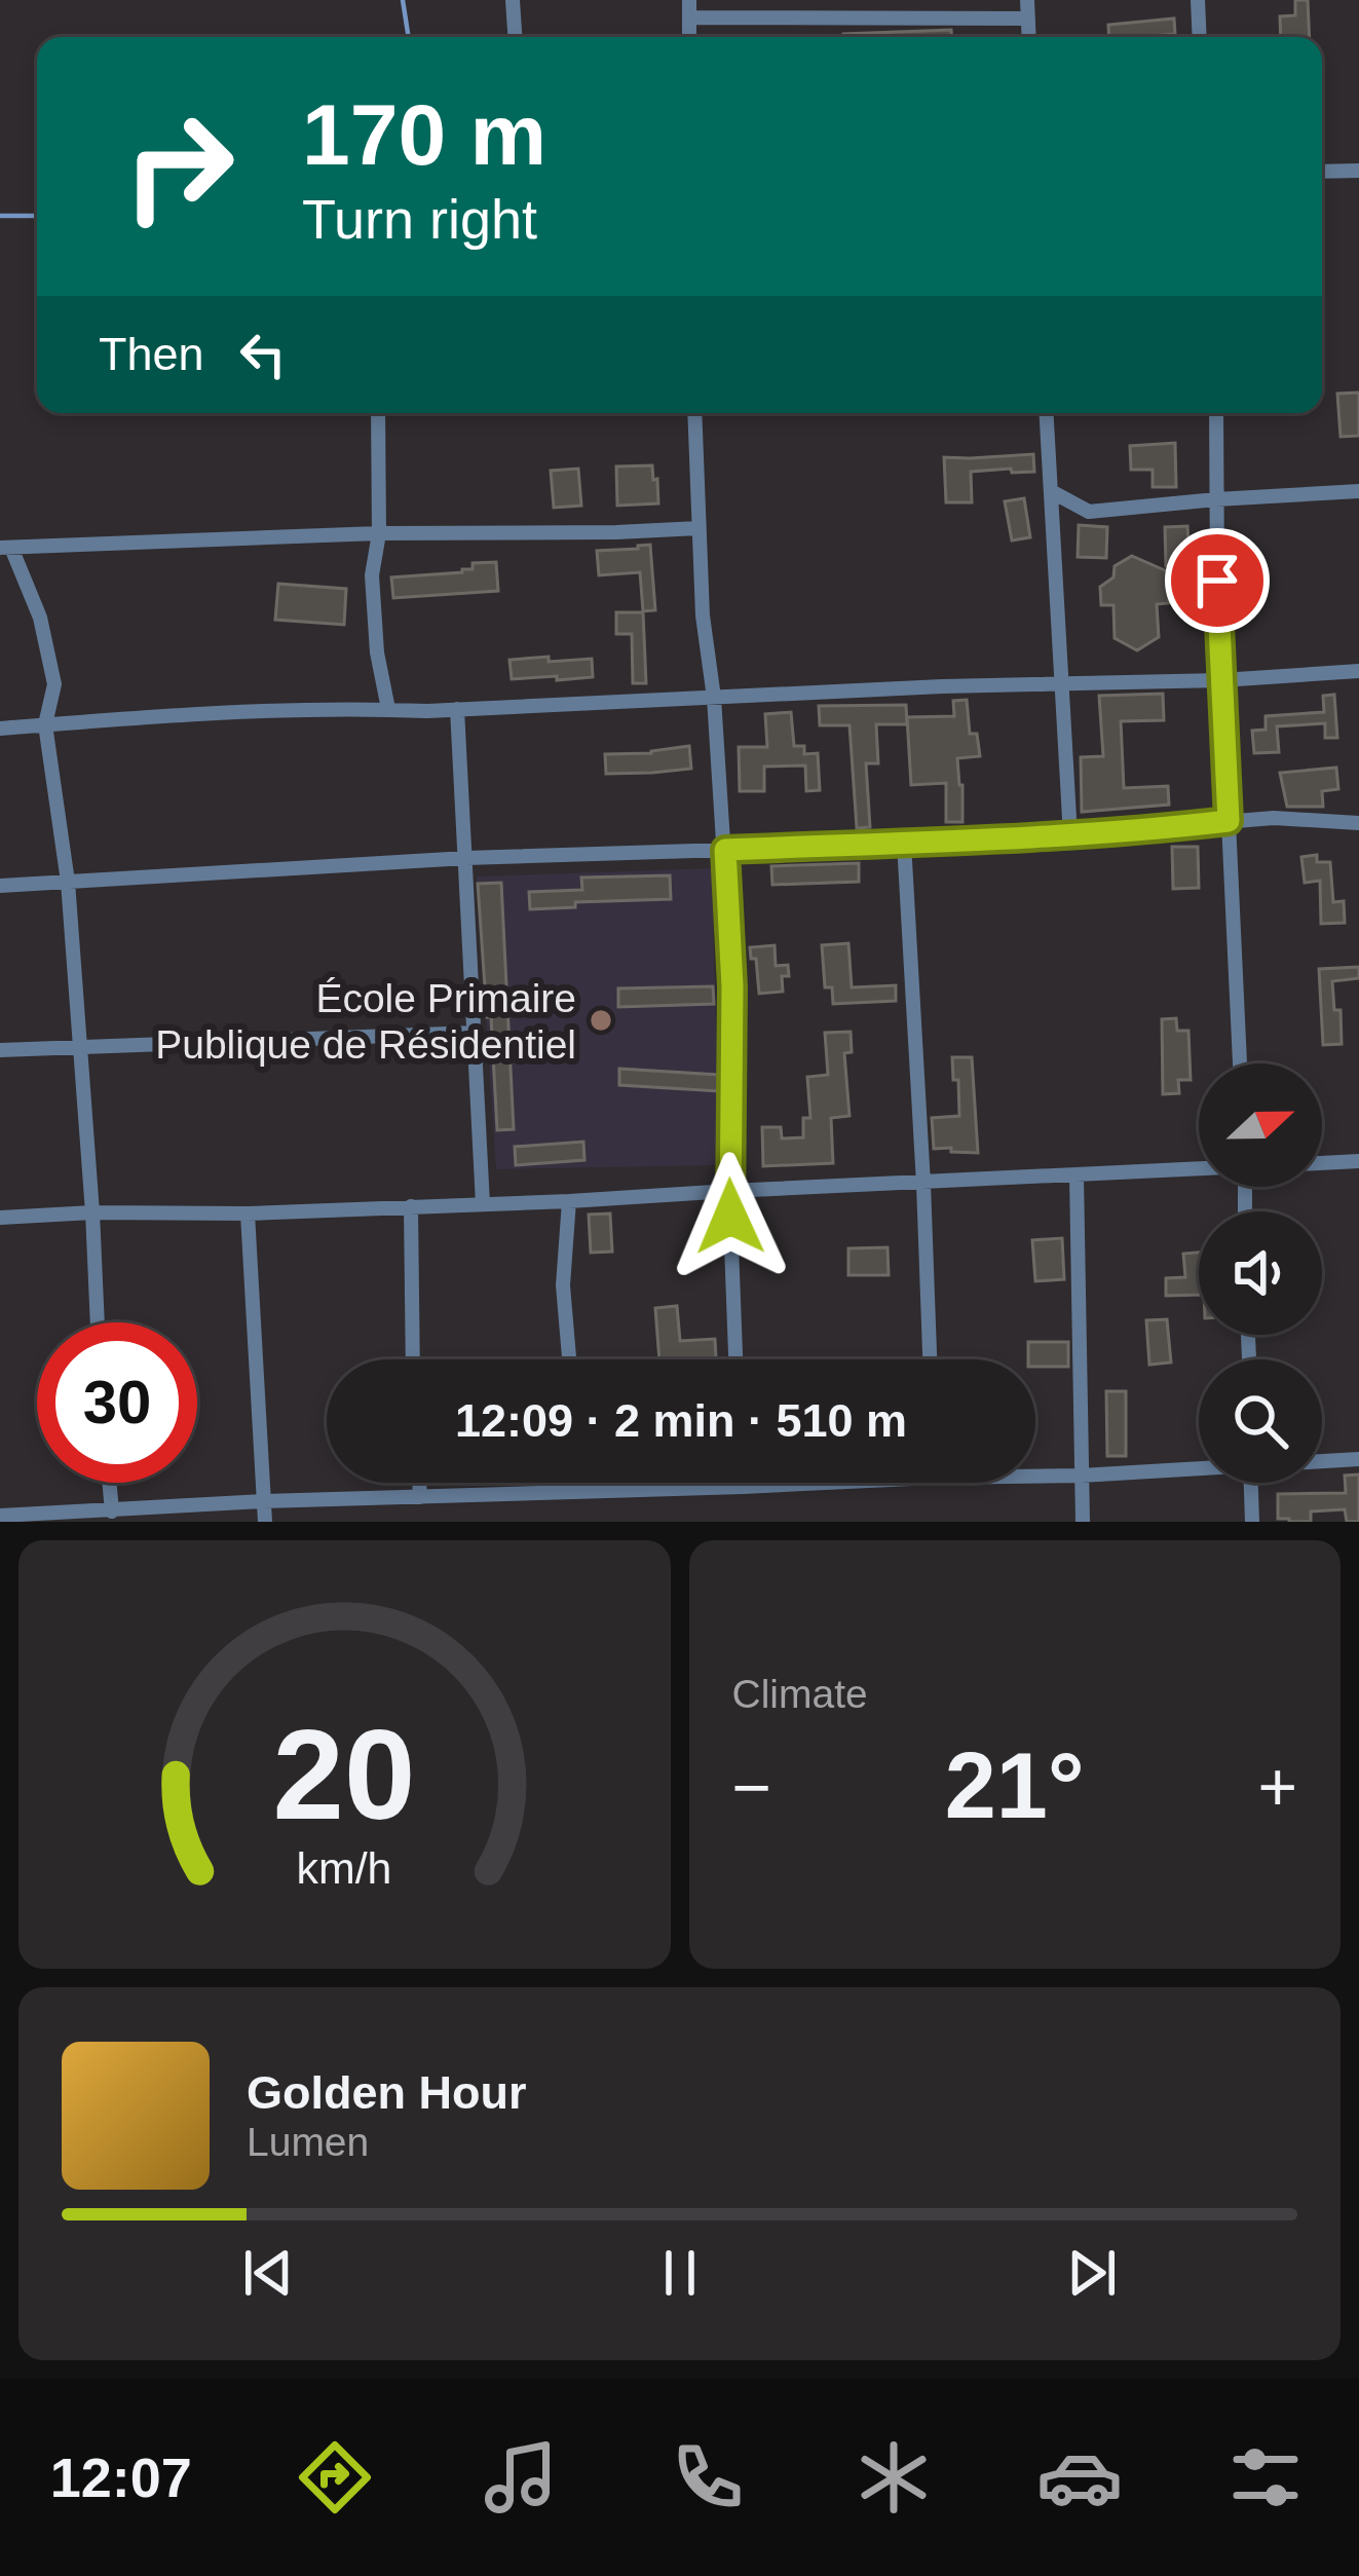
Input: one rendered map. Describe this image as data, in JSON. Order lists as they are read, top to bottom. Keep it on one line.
{"places":["École Primaire Publique de Résidentiel"],"north":"right","page":{"turn":["170 m","Turn right"],"then":"Then","limit":"30","trip":"12:09 · 2 min · 510 m","tile":"Climate","heat":["−","21°","+"],"song":["Golden Hour","Lumen"],"tabs":"12:07","gauge":["20","km/h"]}}
